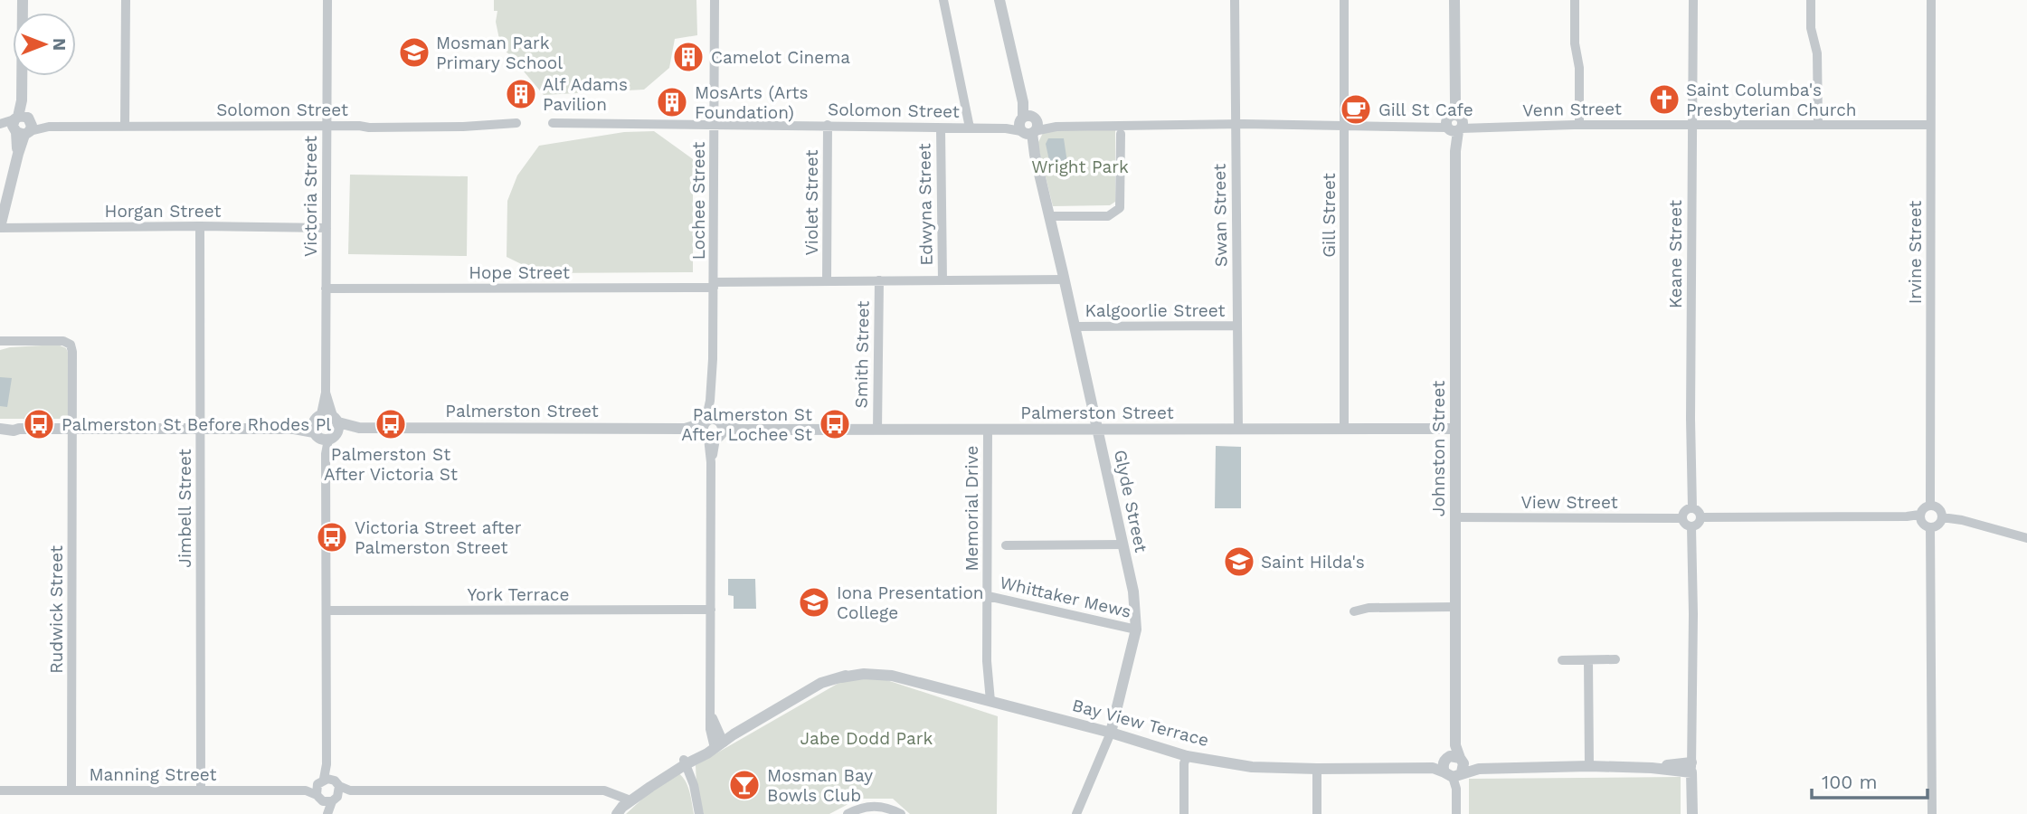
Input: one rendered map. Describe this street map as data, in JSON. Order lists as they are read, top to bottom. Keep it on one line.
{"streets":{"street":["Solomon Street","Venn Street","Victoria Street","Lochee Street","Violet Street","Edwyna Street","Horgan Street","Swan Street","Gill Street","Irvine Street","Keane Street","Hope Street","Kalgoorlie Street","Smith Street","Palmerston Street","Johnston Street","Glyde Street","View Street","Jimbell Street","Memorial Drive","York Terrace","Whittaker Mews","Rudwick Street","Bay View Terrace","Manning Street"]},"crossings":[["Solomon Street","Venn Street"],["Solomon Street","Victoria Street"],["Solomon Street","Lochee Street"],["Solomon Street","Violet Street"],["Solomon Street","Edwyna Street"],["Solomon Street","Swan Street"],["Solomon Street","Gill Street"],["Solomon Street","Johnston Street"],["Solomon Street","Glyde Street"],["Venn Street","Irvine Street"],["Venn Street","Keane Street"],["Venn Street","Johnston Street"],["Victoria Street","Horgan Street"],["Victoria Street","Hope Street"],["Victoria Street","Palmerston Street"],["Victoria Street","York Terrace"],["Victoria Street","Manning Street"],["Lochee Street","Hope Street"],["Lochee Street","Palmerston Street"],["Lochee Street","York Terrace"],["Lochee Street","Bay View Terrace"],["Violet Street","Hope Street"],["Edwyna Street","Hope Street"],["Horgan Street","Jimbell Street"],["Swan Street","Kalgoorlie Street"],["Swan Street","Palmerston Street"],["Gill Street","Palmerston Street"],["Keane Street","View Street"],["Hope Street","Smith Street"],["Hope Street","Glyde Street"],["Kalgoorlie Street","Glyde Street"],["Smith Street","Palmerston Street"],["Palmerston Street","Johnston Street"],["Palmerston Street","Glyde Street"],["Palmerston Street","Memorial Drive"],["Johnston Street","View Street"],["Johnston Street","Bay View Terrace"],["Glyde Street","Whittaker Mews"],["Glyde Street","Bay View Terrace"],["Jimbell Street","Manning Street"],["Memorial Drive","Whittaker Mews"],["Memorial Drive","Bay View Terrace"],["Rudwick Street","Manning Street"]],"parks":["Wright Park","Jabe Dodd Park"],"places":{"school or university":["Mosman Park Primary School","Saint Hilda's","Iona Presentation College"],"building":["Camelot Cinema","Alf Adams Pavilion","MosArts (Arts Foundation)"],"church":["Saint Columba's Presbyterian Church"],"cafe":["Gill St Cafe"],"bus stop":["Palmerston St Before Rhodes Pl","Palmerston St After Victoria St","Palmerston St After Lochee St","Victoria Street after Palmerston Street"],"bar":["Mosman Bay Bowls Club"]},"scale_bar":"100 m","north":"right"}
